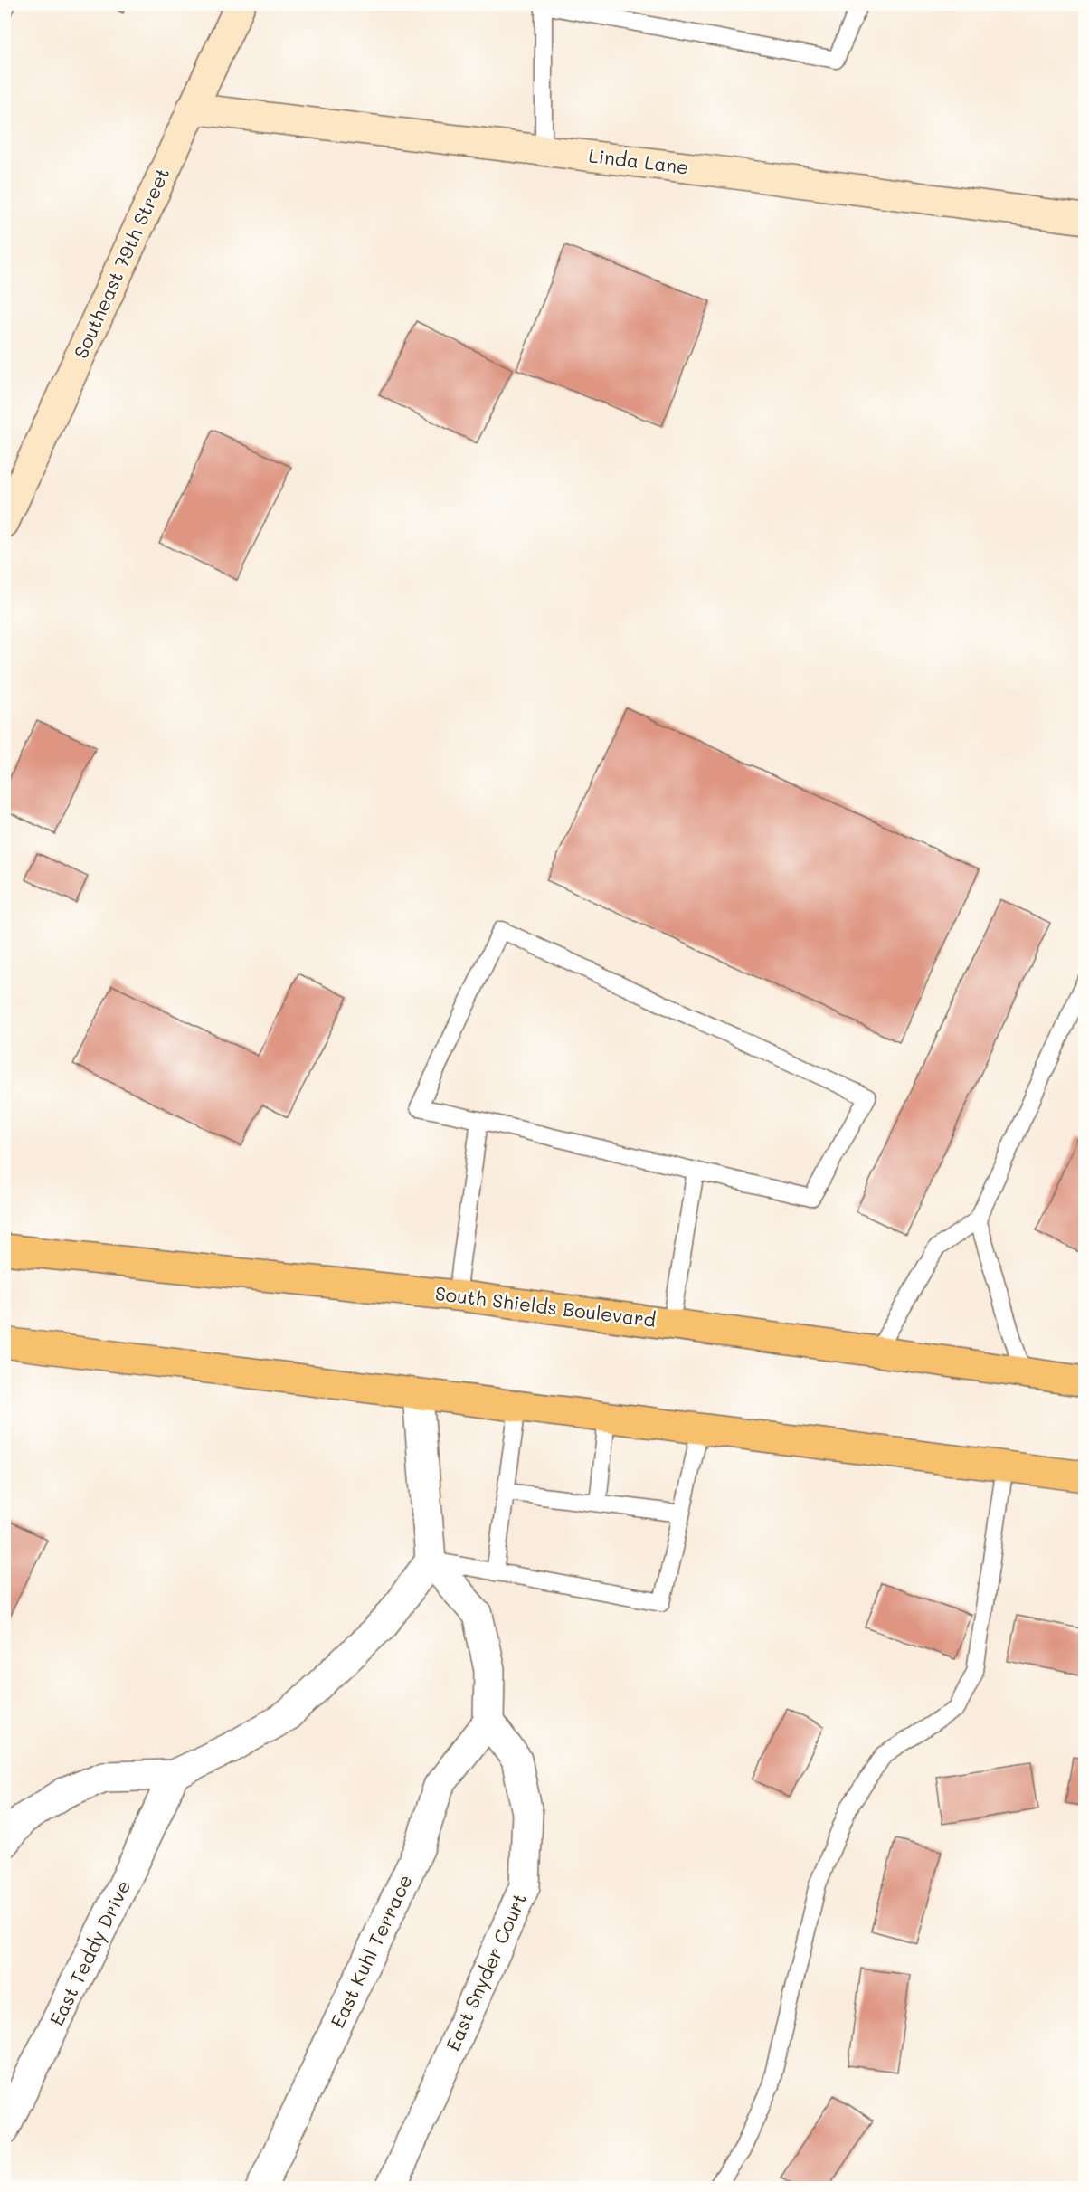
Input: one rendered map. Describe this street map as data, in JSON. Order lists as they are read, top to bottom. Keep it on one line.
{"streets":{"main road":["South Shields Boulevard"],"street":["Linda Lane","Southeast 79th Street","East Kuhl Terrace","East Teddy Drive","East Snyder Court"]},"crossings":[["Linda Lane","Southeast 79th Street"],["East Kuhl Terrace","East Snyder Court"]]}
